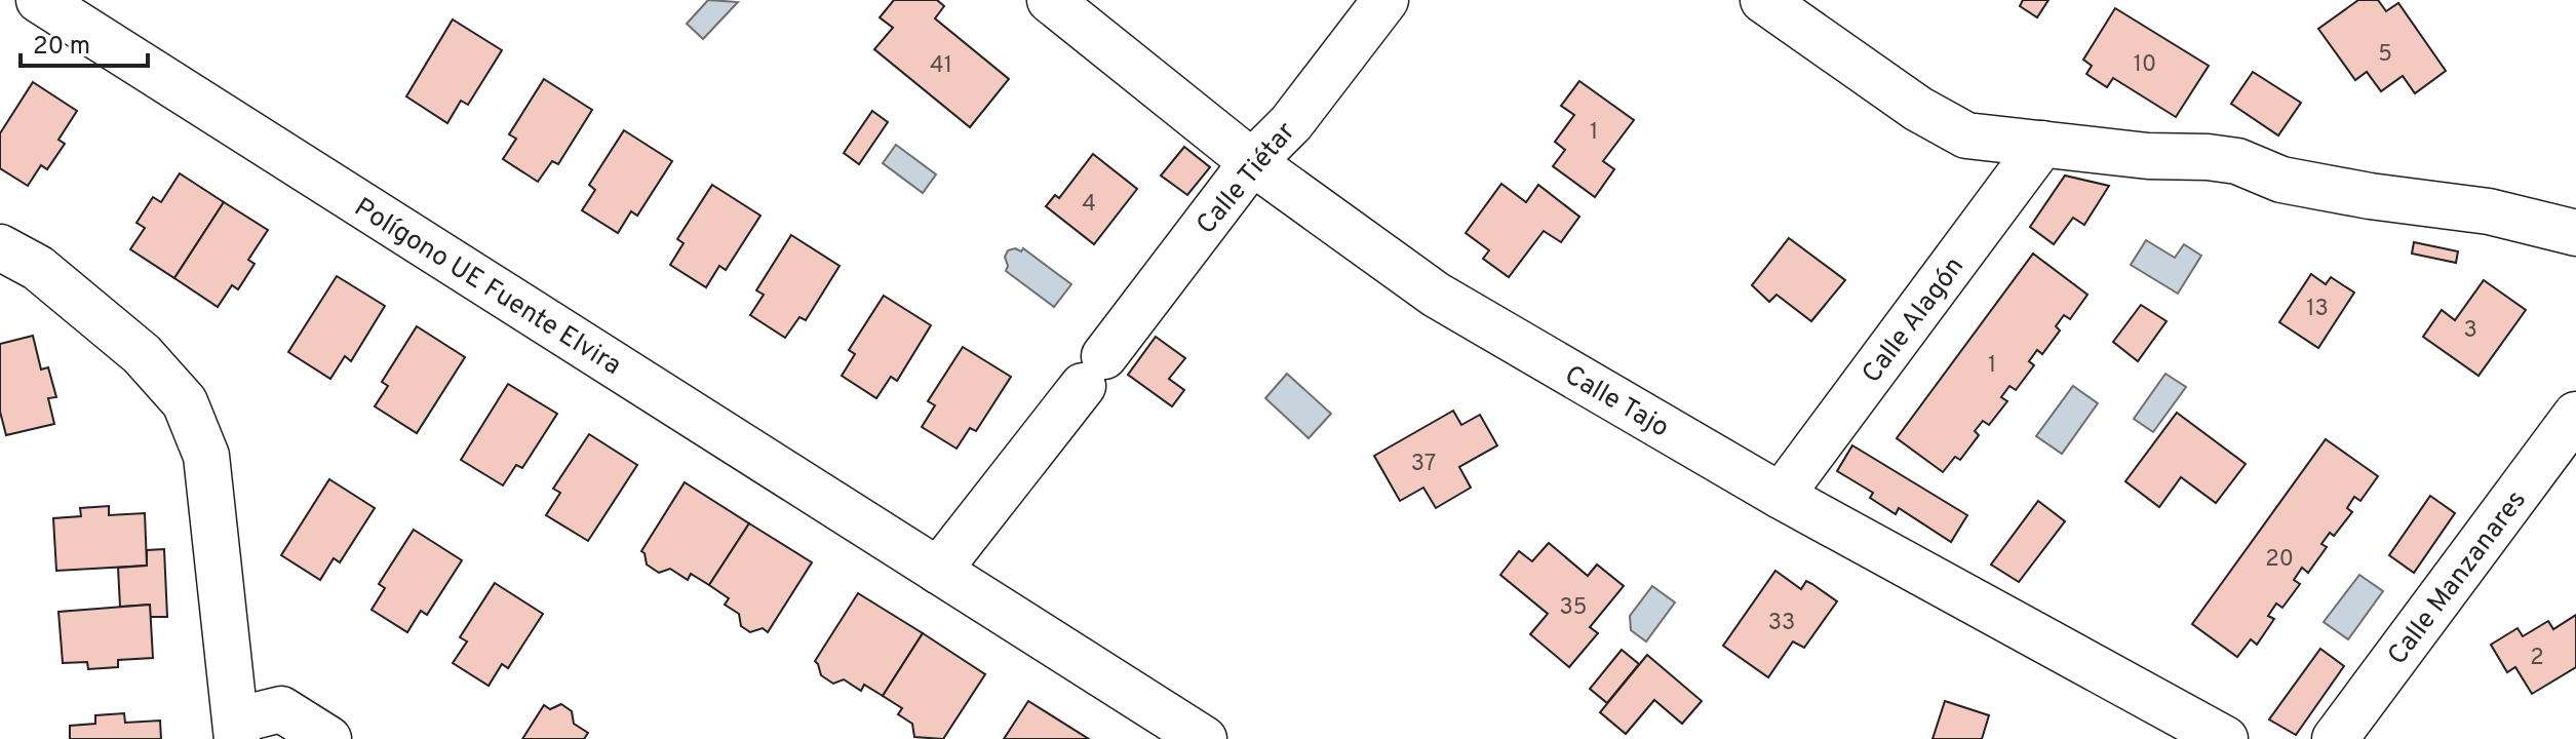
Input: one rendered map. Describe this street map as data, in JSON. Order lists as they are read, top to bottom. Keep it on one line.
{"streets":{"street":["Calle Tiétar","Polígono UE Fuente Elvira","Calle Alagón","Calle Tajo","Calle Manzanares"]},"crossings":[["Calle Tiétar","Polígono UE Fuente Elvira"],["Calle Tiétar","Calle Tajo"],["Calle Alagón","Calle Tajo"]],"house_numbers":["5","10","41","1","4","13","3","1","37","20","35","33","2"],"scale_bar":"20 m"}
